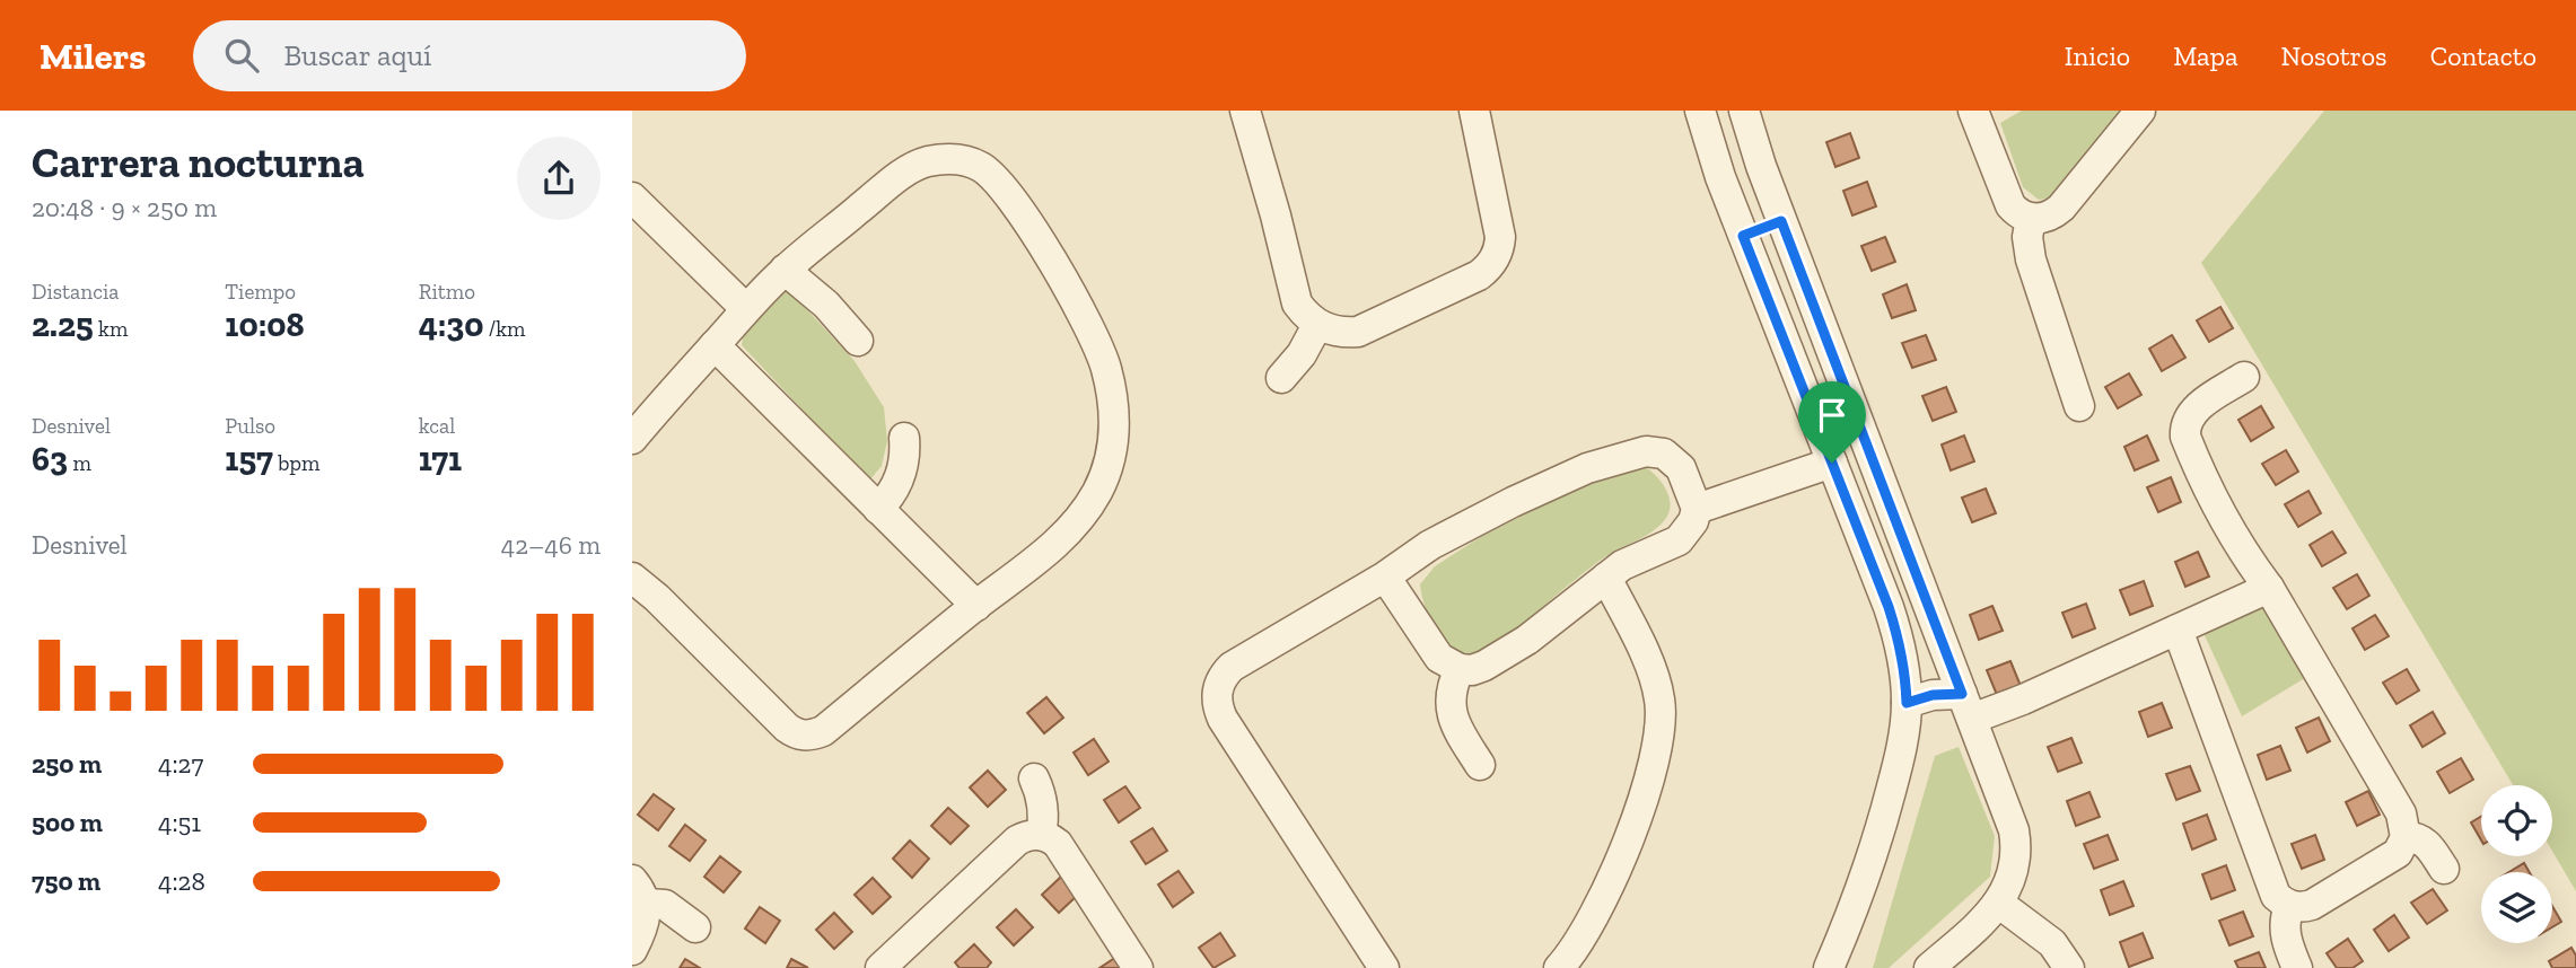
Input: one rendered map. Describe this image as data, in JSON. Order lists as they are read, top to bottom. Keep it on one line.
{"page":{"header":"Milers","search":"Buscar aquí","nav":["Inicio","Mapa","Nosotros","Contacto"],"heading":["Carrera nocturna","20:48 · 9 × 250 m"],"stats":[["Distancia","2.25 km"],["Tiempo","10:08"],["Ritmo","4:30 /km"],["Desnivel","63 m"],["Pulso","157 bpm"],["kcal","171"]],"chart":["Desnivel","42–46 m"],"list":[{"name":"250 m","note":"4:27"},{"name":"500 m","note":"4:51"},{"name":"750 m","note":"4:28"}]}}
